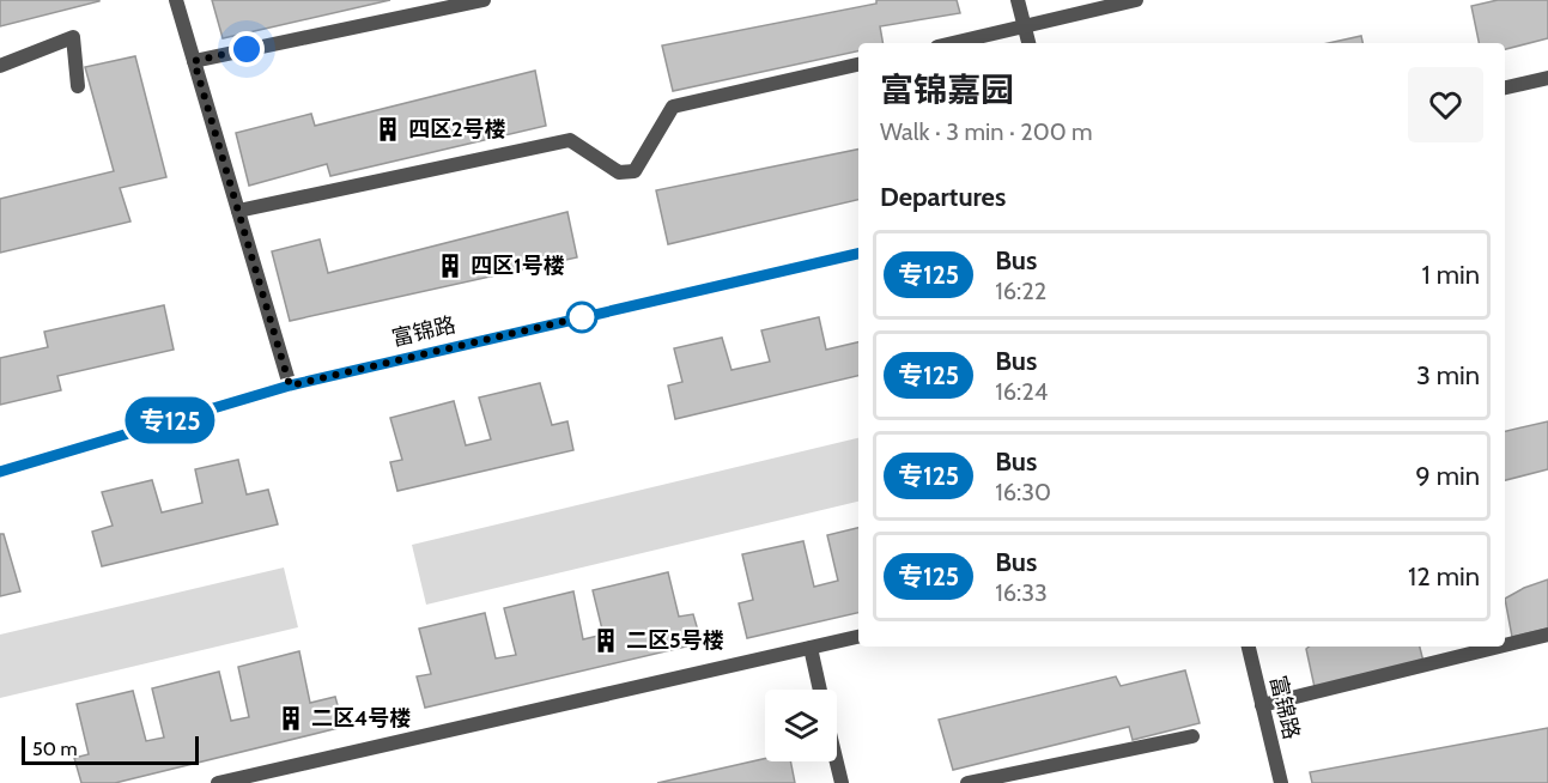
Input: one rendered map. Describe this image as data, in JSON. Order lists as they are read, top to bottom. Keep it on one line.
{"streets":{"street":["富锦路"]},"places":{"building":["四区2号楼","四区1号楼","二区5号楼","二区4号楼"]},"lines":["bus line 专125"],"scale_bar":"50 m","page":{"on_map":"专125","heading":[["富锦嘉园","Walk · 3 min · 200 m"],"Departures"],"list":[{"mark":"专125","name":"Bus","note":"16:22","value":"1 min"},{"mark":"专125","name":"Bus","note":"16:24","value":"3 min"},{"mark":"专125","name":"Bus","note":"16:30","value":"9 min"},{"mark":"专125","name":"Bus","note":"16:33","value":"12 min"}],"scale":"50 m"}}
